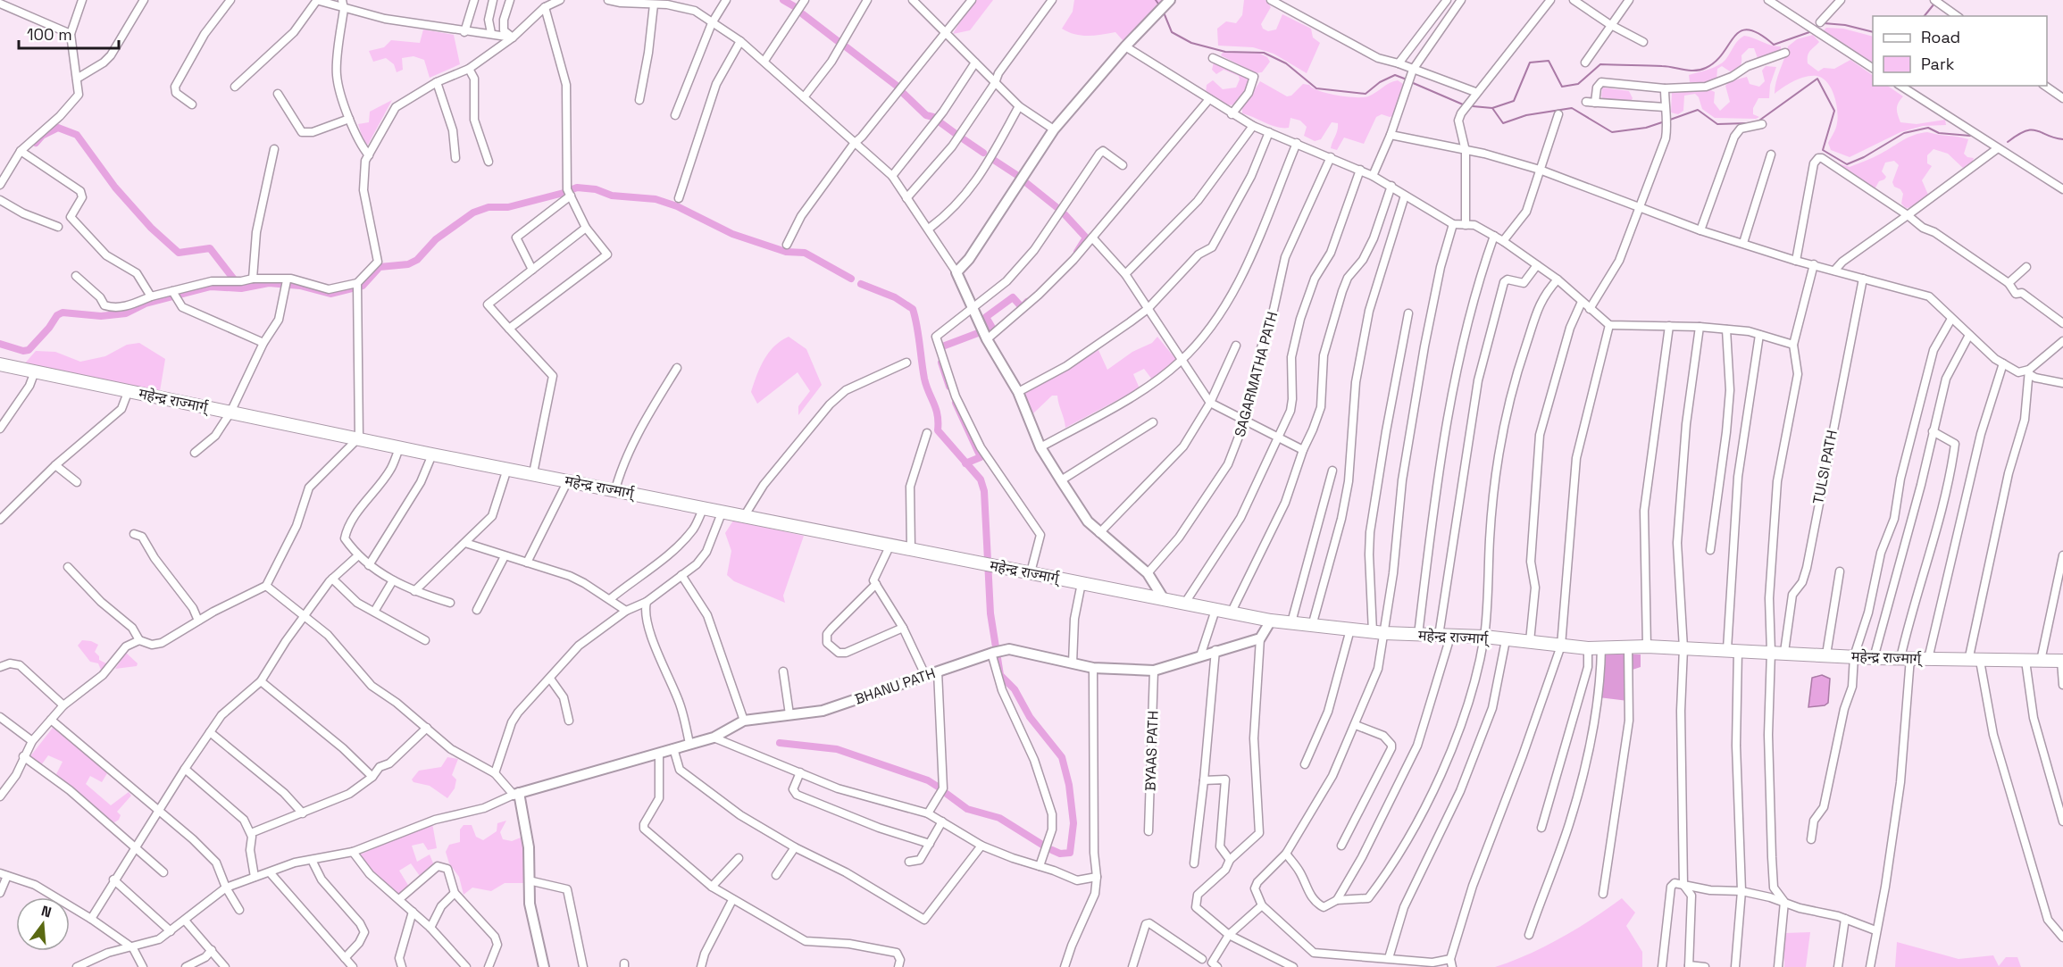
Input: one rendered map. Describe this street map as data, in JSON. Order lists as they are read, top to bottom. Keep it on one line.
{"streets":{"highway":["महेन्द्र राज्मार्ग्"],"street":["SAGARMATHA PATH","TULSI PATH","BHANU PATH","BYAAS PATH"]},"crossings":[["महेन्द्र राज्मार्ग्","TULSI PATH"],["BHANU PATH","BYAAS PATH"]],"legend":["Road","Park"],"scale_bar":"100 m","north":"top"}
